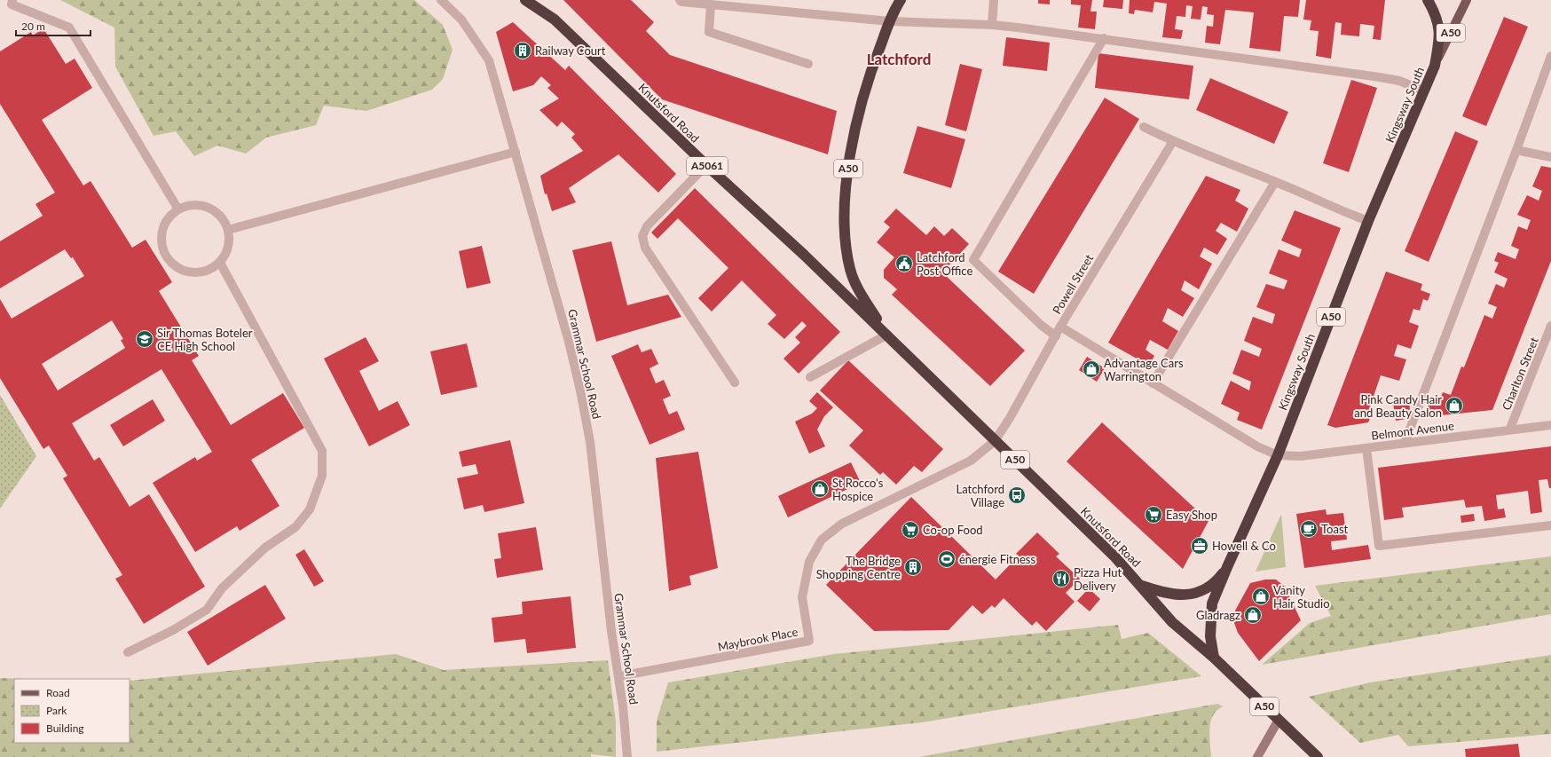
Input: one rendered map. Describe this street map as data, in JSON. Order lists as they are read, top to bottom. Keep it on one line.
{"streets":{"highway":["A50","Kingsway South","Knutsford Road","A5061"],"street":["Powell Street","Grammar School Road","Charlton Street","Belmont Avenue","Maybrook Place"]},"crossings":[["A50","Kingsway South"],["A50","Knutsford Road"],["Kingsway South","Knutsford Road"],["Kingsway South","Belmont Avenue"],["Knutsford Road","Powell Street"],["Knutsford Road","Maybrook Place"],["Powell Street","Maybrook Place"],["Grammar School Road","Maybrook Place"],["Charlton Street","Belmont Avenue"]],"districts":["Latchford"],"places":{"building":["Railway Court","The Bridge Shopping Centre"],"public building":["Latchford Post Office"],"school or university":["Sir Thomas Boteler CE High School"],"shop":["Advantage Cars Warrington","Pink Candy Hair and Beauty Salon","St Rocco's Hospice","Vanity Hair Studio","Gladragz"],"bus stop":["Latchford Village"],"supermarket":["Easy Shop","Co-op Food"],"cafe":["Toast"],"office":["Howell & Co"],"sports":["énergie Fitness"],"restaurant":["Pizza Hut Delivery"]},"legend":["Road","Park","Building"],"scale_bar":"20 m"}
